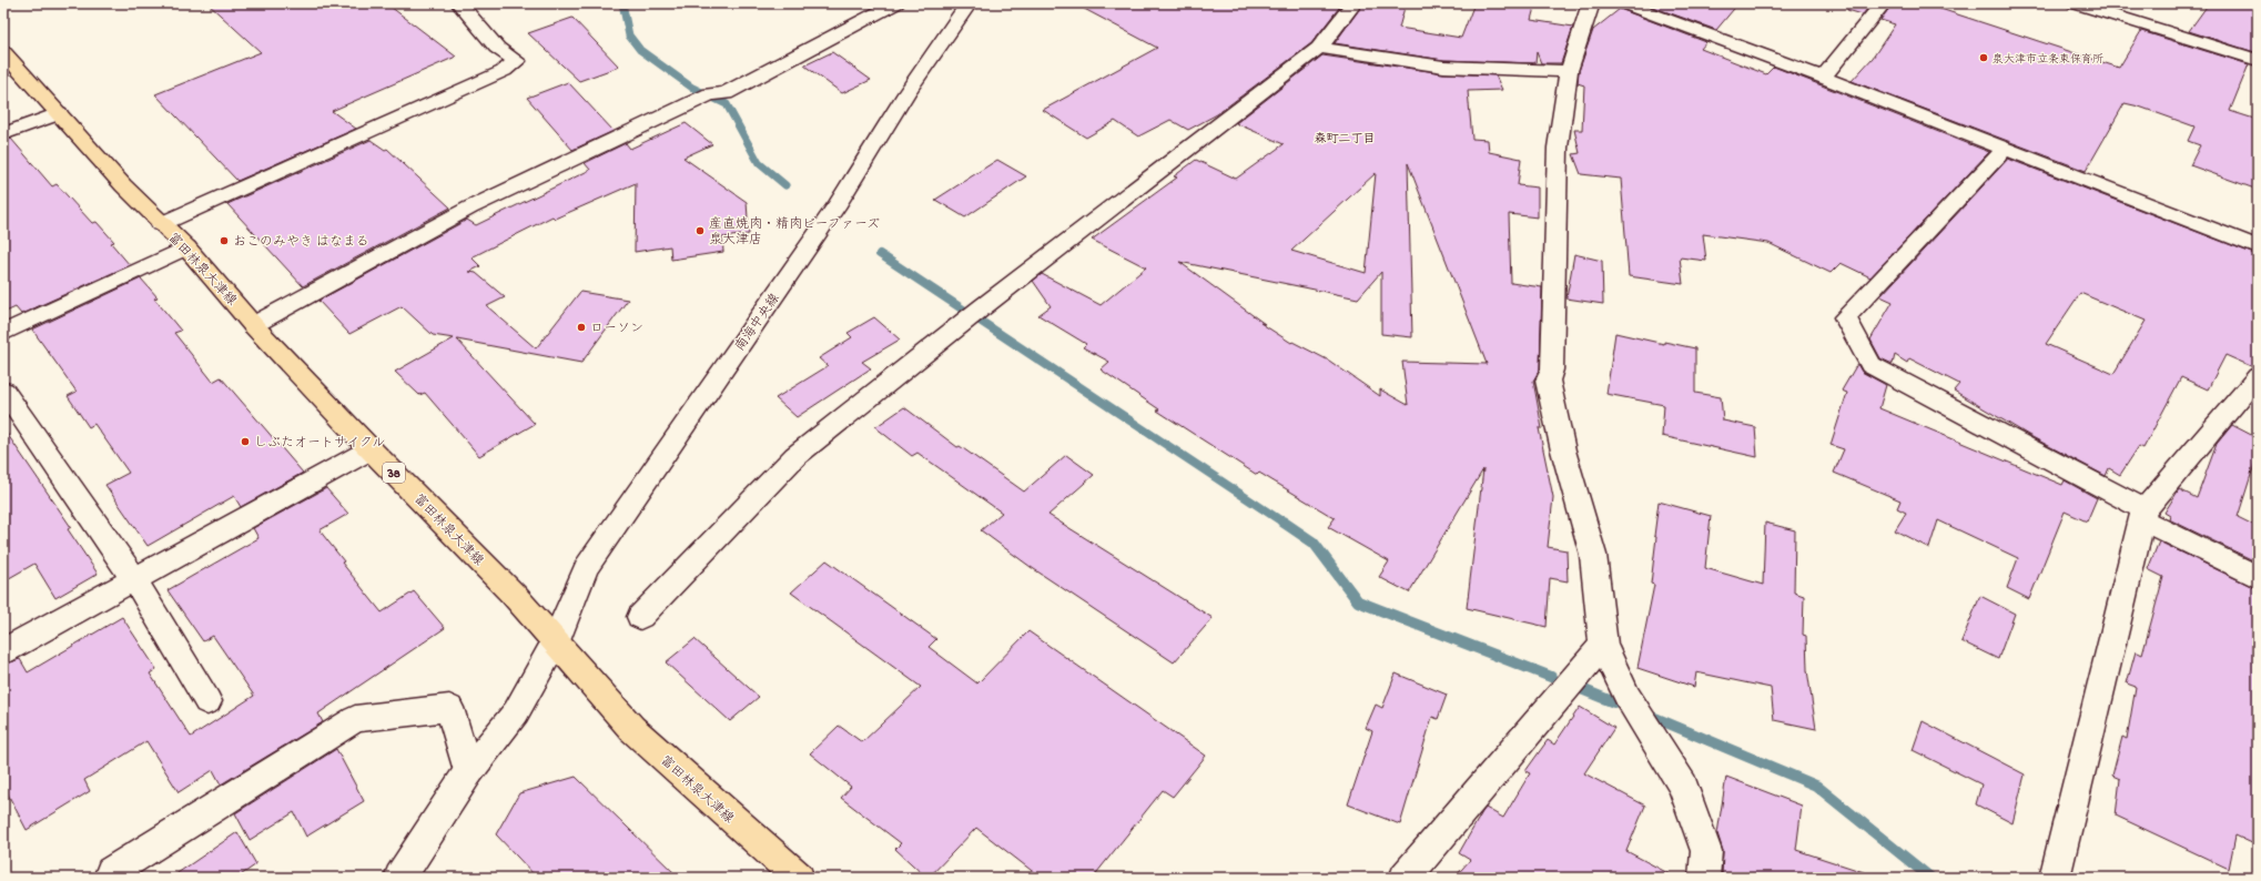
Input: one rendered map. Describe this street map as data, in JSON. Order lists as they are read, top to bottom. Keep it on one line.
{"streets":{"main road":["富田林泉大津線","38"],"street":["南海中央線"]},"crossings":[["富田林泉大津線","南海中央線"]],"districts":["森町二丁目"],"places":["泉大津市立条東保育所","産直焼肉・精肉ビーファーズ 泉大津店","おこのみやき はなまる","ローソン","しぶたオートサイクル"]}
